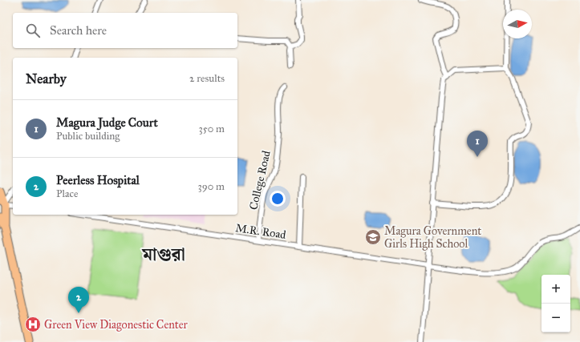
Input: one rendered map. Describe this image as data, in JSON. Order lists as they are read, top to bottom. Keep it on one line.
{"streets":{"street":["College Road","M.R. Road"]},"crossings":[["College Road","M.R. Road"]],"districts":["মাগুরা"],"places":{"school or university":["Magura Government Girls High School"],"hospital":["Green View Diagonestic Center"]},"north":"right","page":{"search":"Search here","heading":["Nearby","2 results"],"list":[{"mark":"1","name":"Magura Judge Court","note":"Public building","value":"350 m"},{"mark":"2","name":"Peerless Hospital","note":"Place","value":"390 m"}],"pins":["1","2"],"map_buttons":["+","−"]}}
